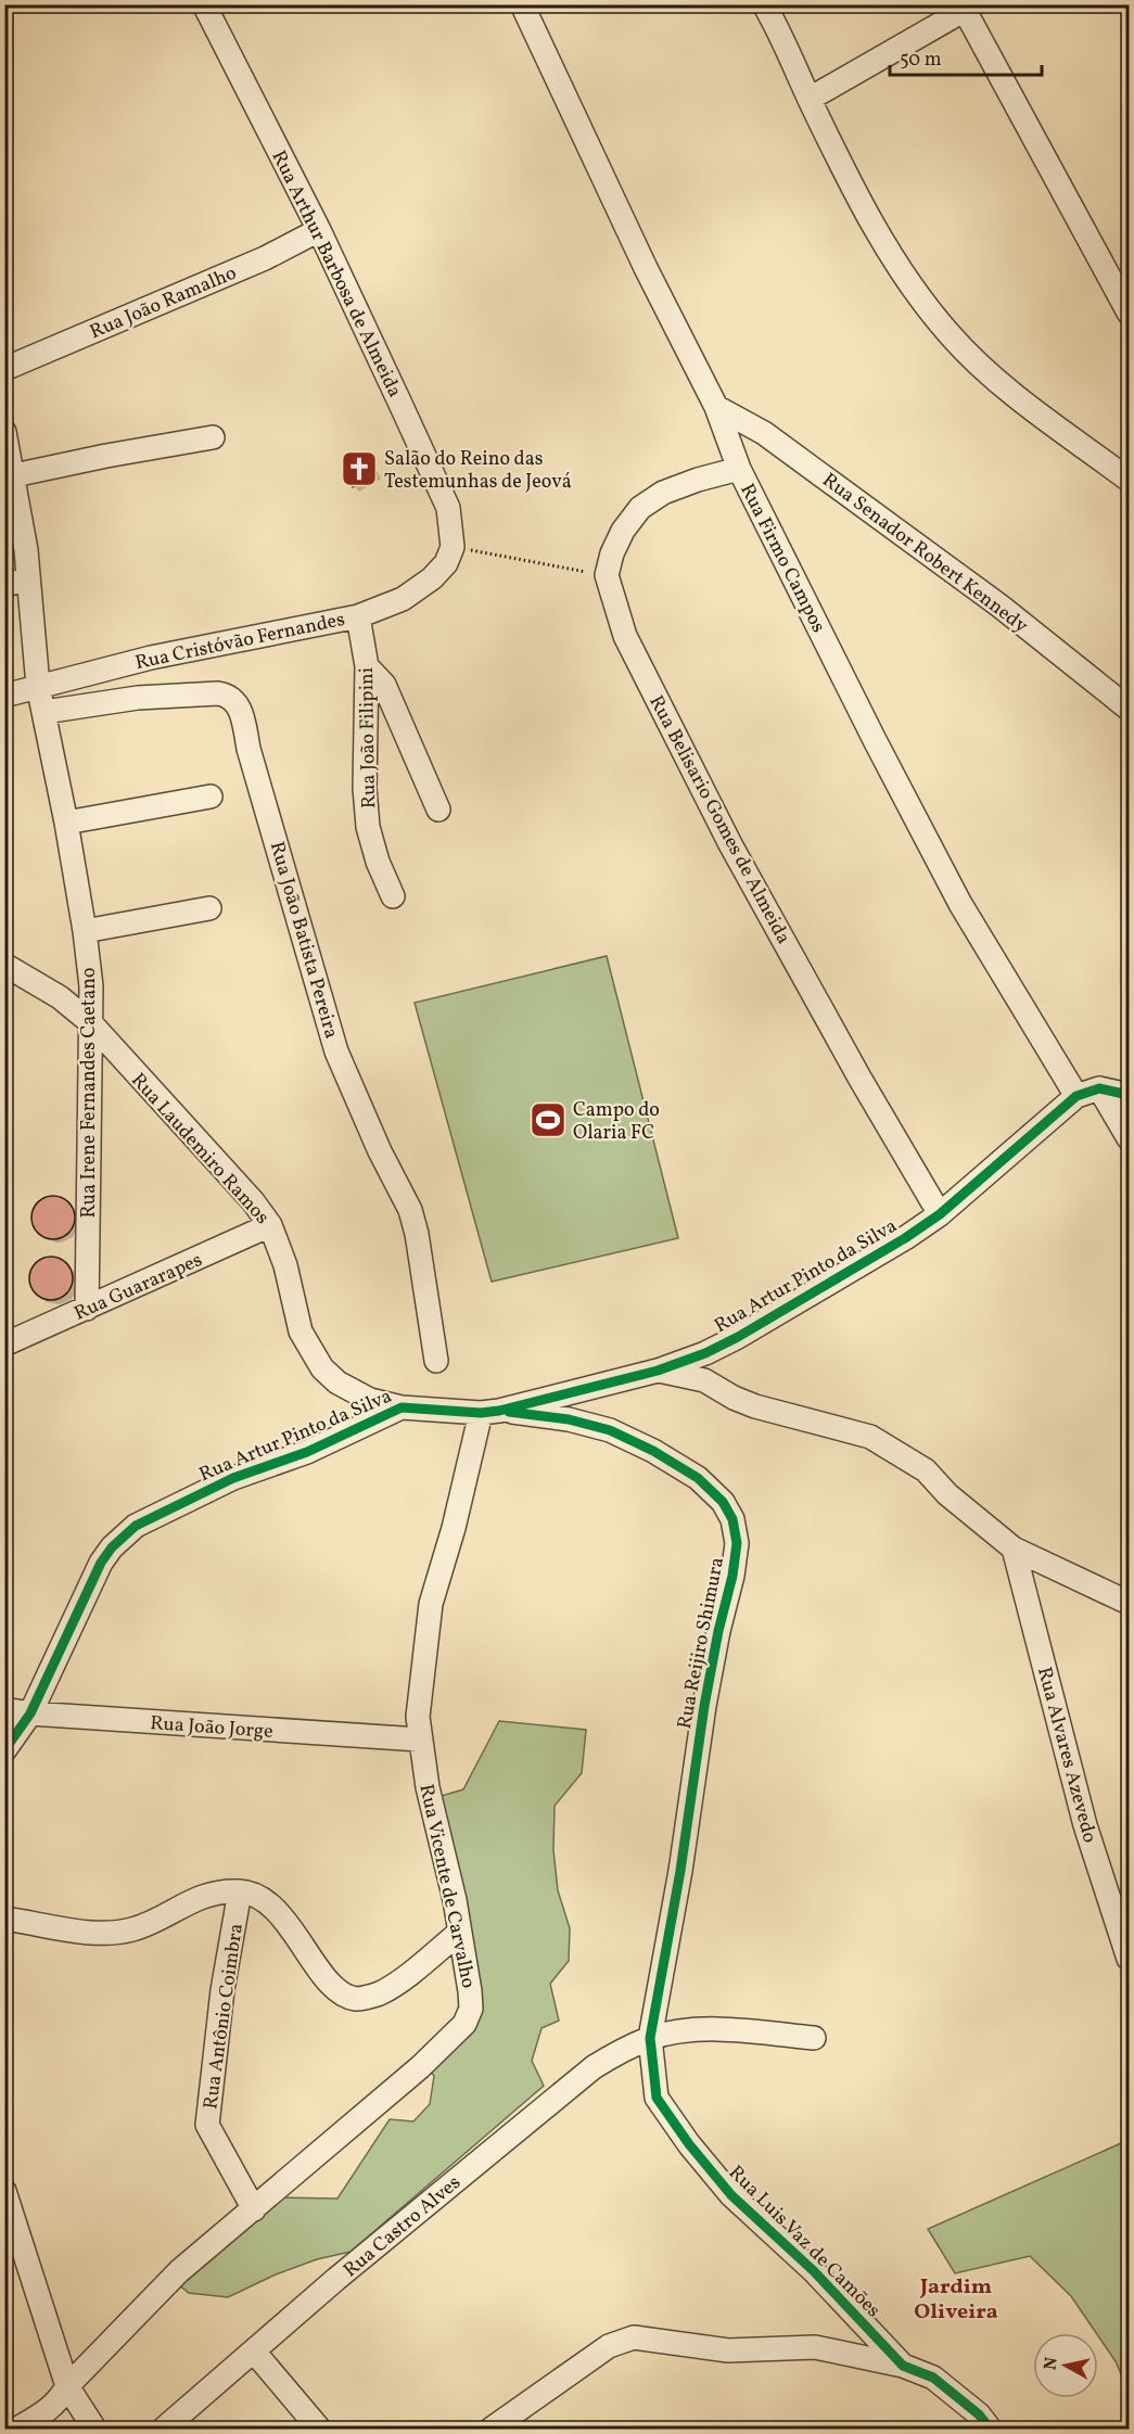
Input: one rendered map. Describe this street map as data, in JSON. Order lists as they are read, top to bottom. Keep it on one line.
{"streets":{"street":["Rua Arthur Barbosa de Almeida","Rua João Ramalho","Rua Senador Robert Kennedy","Rua Firmo Campos","Rua Cristóvão Fernandes","Rua João Filipini","Rua Belisario Gomes de Almeida","Rua João Batista Pereira","Rua Irene Fernandes Caetano","Rua Laudemiro Ramos","Rua Artur Pinto da Silva","Rua Guararapes","Rua Reijiro Shimura","Rua João Jorge","Rua Alvares Azevedo","Rua Vicente de Carvalho","Rua Antônio Coimbra","Rua Castro Alves","Rua Luis Vaz de Camões"]},"crossings":[["Rua Arthur Barbosa de Almeida","Rua João Ramalho"],["Rua Arthur Barbosa de Almeida","Rua Cristóvão Fernandes"],["Rua Senador Robert Kennedy","Rua Firmo Campos"],["Rua Firmo Campos","Rua Artur Pinto da Silva"],["Rua Cristóvão Fernandes","Rua João Filipini"],["Rua Cristóvão Fernandes","Rua Irene Fernandes Caetano"],["Rua Belisario Gomes de Almeida","Rua Artur Pinto da Silva"],["Rua João Batista Pereira","Rua Irene Fernandes Caetano"],["Rua Irene Fernandes Caetano","Rua Laudemiro Ramos"],["Rua Irene Fernandes Caetano","Rua Guararapes"],["Rua Laudemiro Ramos","Rua Artur Pinto da Silva"],["Rua Laudemiro Ramos","Rua Guararapes"],["Rua Artur Pinto da Silva","Rua Reijiro Shimura"],["Rua Artur Pinto da Silva","Rua João Jorge"],["Rua Artur Pinto da Silva","Rua Vicente de Carvalho"],["Rua Reijiro Shimura","Rua Vicente de Carvalho"],["Rua Reijiro Shimura","Rua Castro Alves"],["Rua Reijiro Shimura","Rua Luis Vaz de Camões"],["Rua João Jorge","Rua Vicente de Carvalho"],["Rua Vicente de Carvalho","Rua Antônio Coimbra"],["Rua Castro Alves","Rua Luis Vaz de Camões"]],"districts":["Jardim Oliveira"],"places":{"church":["Salão do Reino das Testemunhas de Jeová"],"sports":["Campo do Olaria FC"]},"scale_bar":"50 m","north":"left"}
